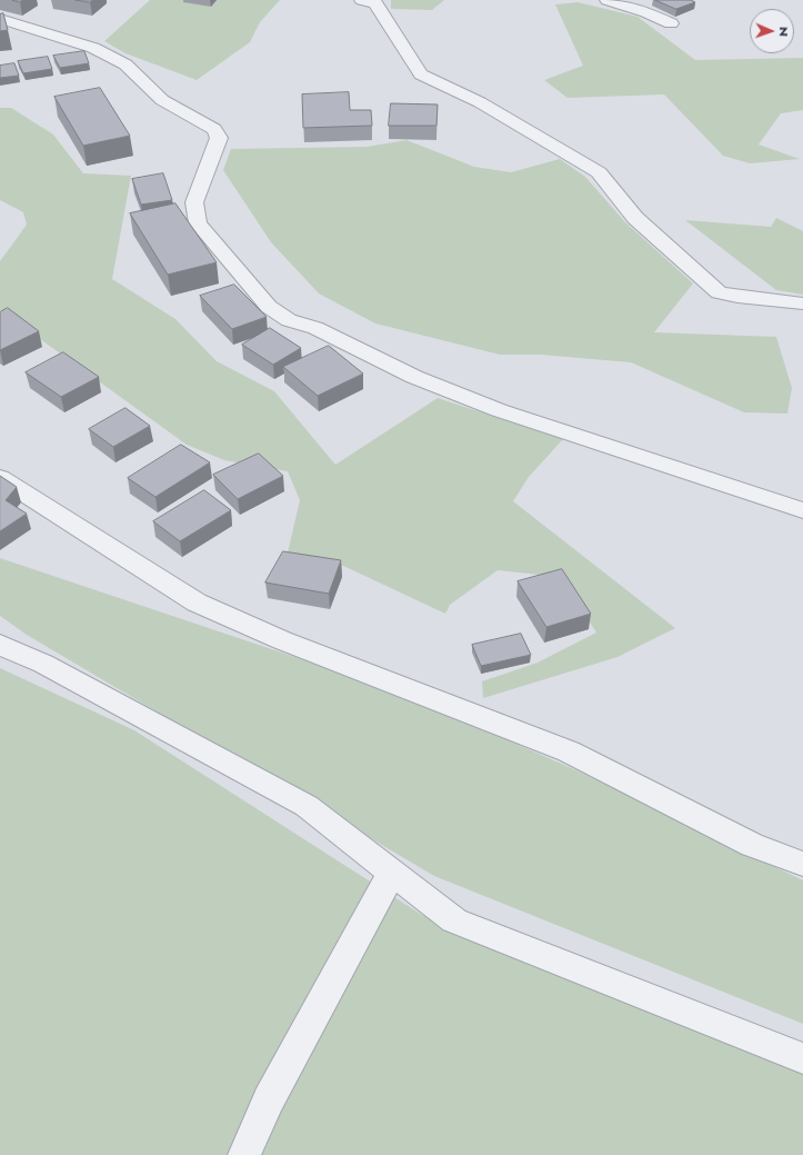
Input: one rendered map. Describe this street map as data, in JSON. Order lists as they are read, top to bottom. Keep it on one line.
{"north":"right"}
